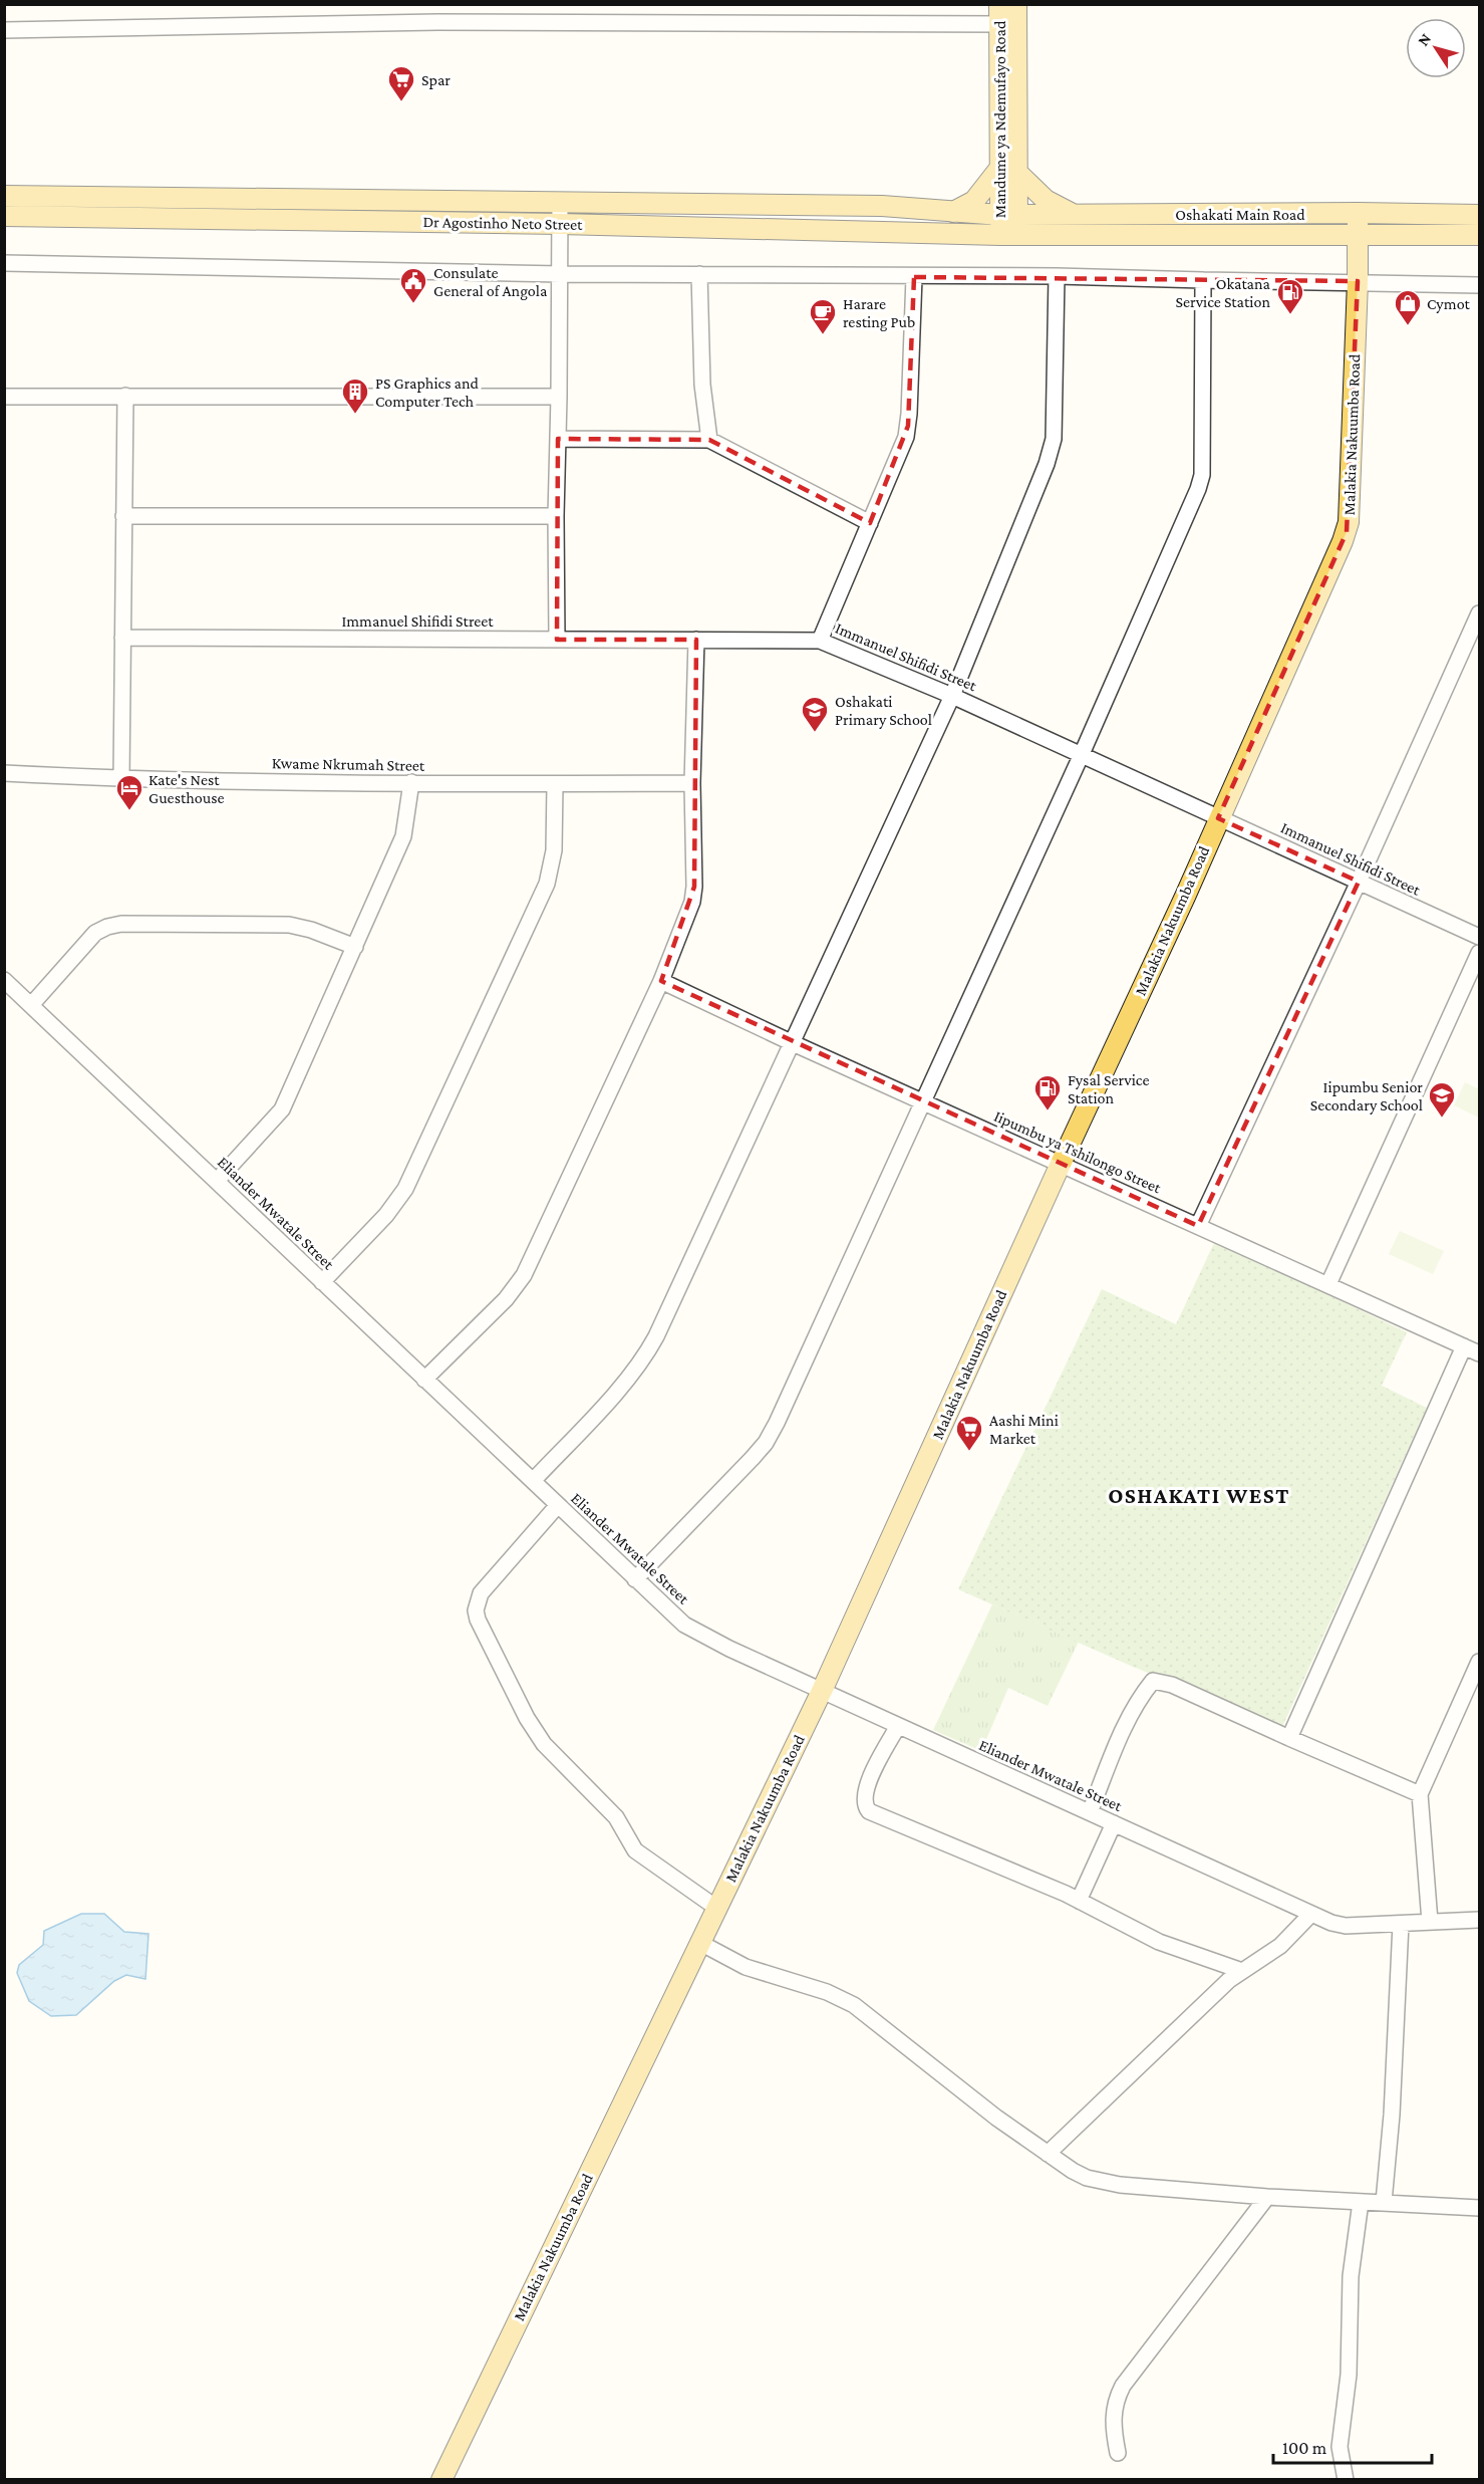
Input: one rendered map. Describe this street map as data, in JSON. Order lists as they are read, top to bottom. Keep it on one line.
{"streets":{"main road":["Mandume ya Ndemufayo Road","Oshakati Main Road","Dr Agostinho Neto Street","Malakia Nakuumba Road"],"street":["Immanuel Shifidi Street","Kwame Nkrumah Street","Iipumbu ya Tshilongo Street","Eliander Mwatale Street"]},"crossings":[["Mandume ya Ndemufayo Road","Oshakati Main Road"],["Mandume ya Ndemufayo Road","Dr Agostinho Neto Street"],["Oshakati Main Road","Dr Agostinho Neto Street"],["Oshakati Main Road","Malakia Nakuumba Road"],["Malakia Nakuumba Road","Immanuel Shifidi Street"],["Malakia Nakuumba Road","Iipumbu ya Tshilongo Street"],["Malakia Nakuumba Road","Eliander Mwatale Street"]],"districts":["OSHAKATI WEST"],"places":{"supermarket":["Spar","Aashi Mini Market"],"public building":["Consulate General of Angola"],"fuel station":["Okatana Service Station","Fysal Service Station"],"shop":["Cymot"],"cafe":["Harare resting Pub"],"building":["PS Graphics and Computer Tech"],"school or university":["Oshakati Primary School","Iipumbu Senior Secondary School"],"hotel":["Kate's Nest Guesthouse"]},"scale_bar":"100 m","north":"top left"}
